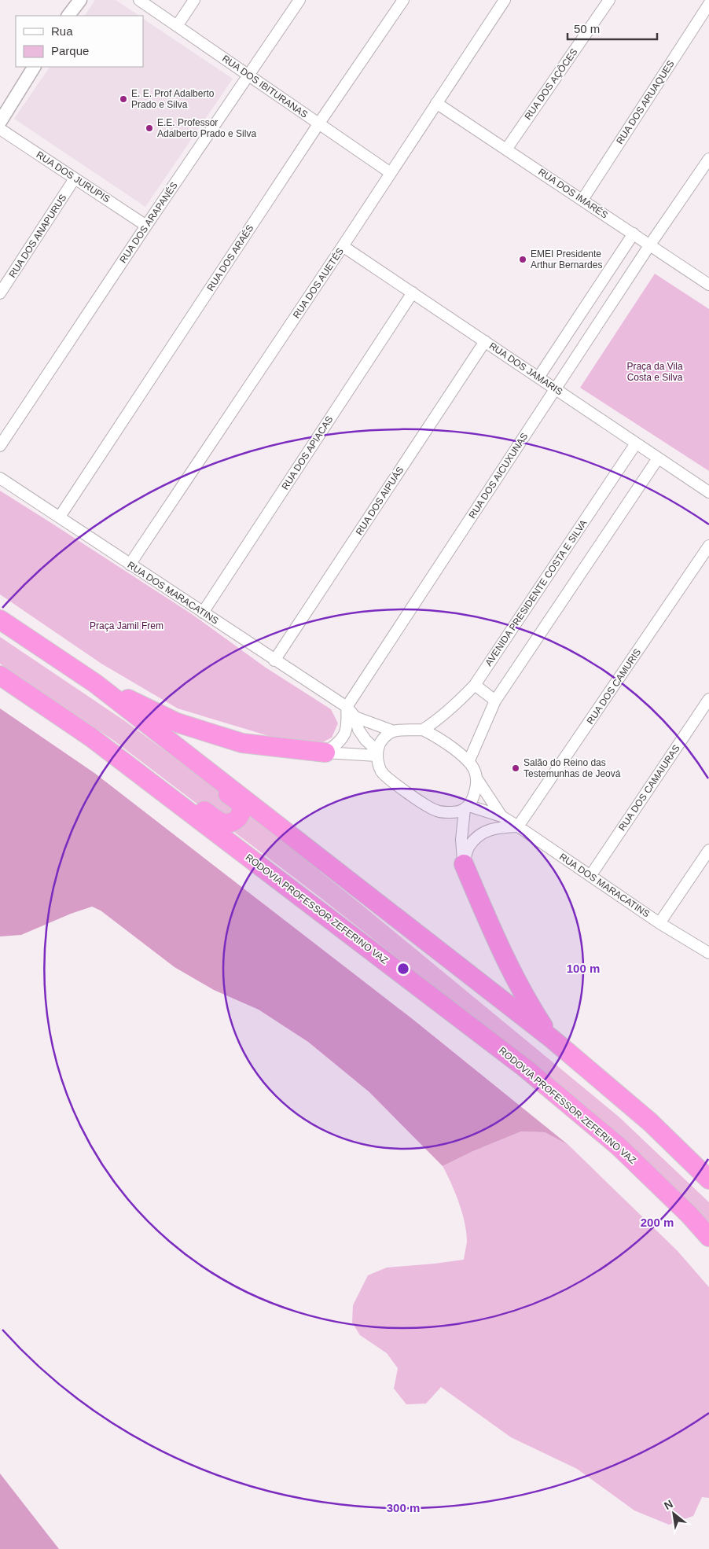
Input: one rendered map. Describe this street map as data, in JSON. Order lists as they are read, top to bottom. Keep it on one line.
{"streets":{"highway":["RODOVIA PROFESSOR ZEFERINO VAZ"],"street":["RUA DOS AÇÔCES","RUA DOS IBITURANAS","RUA DOS ARUAQUES","RUA DOS JURUPIS","RUA DOS IMARÉS","RUA DOS ARAPANÉS","RUA DOS ANAPURUS","RUA DOS ARAÉS","RUA DOS AUETÉS","RUA DOS JAMARIS","RUA DOS APIACAS","RUA DOS AICUXUNAS","RUA DOS AIPUÁS","RUA DOS MARACATINS","AVENIDA PRESIDENTE COSTA E SILVA","RUA DOS CAMURIS","RUA DOS CAMAIURAS"]},"crossings":[["RUA DOS AÇÔCES","RUA DOS IMARÉS"],["RUA DOS IBITURANAS","RUA DOS ARAPANÉS"],["RUA DOS IBITURANAS","RUA DOS ARAÉS"],["RUA DOS IBITURANAS","RUA DOS AUETÉS"],["RUA DOS ARUAQUES","RUA DOS IMARÉS"],["RUA DOS JURUPIS","RUA DOS ARAPANÉS"],["RUA DOS JURUPIS","RUA DOS ANAPURUS"],["RUA DOS IMARÉS","RUA DOS AUETÉS"],["RUA DOS IMARÉS","RUA DOS AICUXUNAS"],["RUA DOS ARAÉS","RUA DOS MARACATINS"],["RUA DOS AUETÉS","RUA DOS JAMARIS"],["RUA DOS AUETÉS","RUA DOS MARACATINS"],["RUA DOS JAMARIS","RUA DOS APIACAS"],["RUA DOS JAMARIS","RUA DOS AICUXUNAS"],["RUA DOS JAMARIS","RUA DOS AIPUÁS"],["RUA DOS JAMARIS","AVENIDA PRESIDENTE COSTA E SILVA"],["RUA DOS APIACAS","RUA DOS MARACATINS"],["RUA DOS AICUXUNAS","RUA DOS MARACATINS"],["RUA DOS AIPUÁS","RUA DOS MARACATINS"],["RUA DOS MARACATINS","AVENIDA PRESIDENTE COSTA E SILVA"],["RUA DOS MARACATINS","RUA DOS CAMURIS"],["RUA DOS MARACATINS","RUA DOS CAMAIURAS"]],"parks":["Praça da Vila Costa e Silva","Praça Jamil Frem"],"places":["E. E. Prof Adalberto Prado e Silva","E.E. Professor Adalberto Prado e Silva","EMEI Presidente Arthur Bernardes","Salão do Reino das Testemunhas de Jeová"],"legend":["Rua","Parque"],"scale_bar":"50 m","north":"top left","rings":["100 m","200 m","300 m"]}
